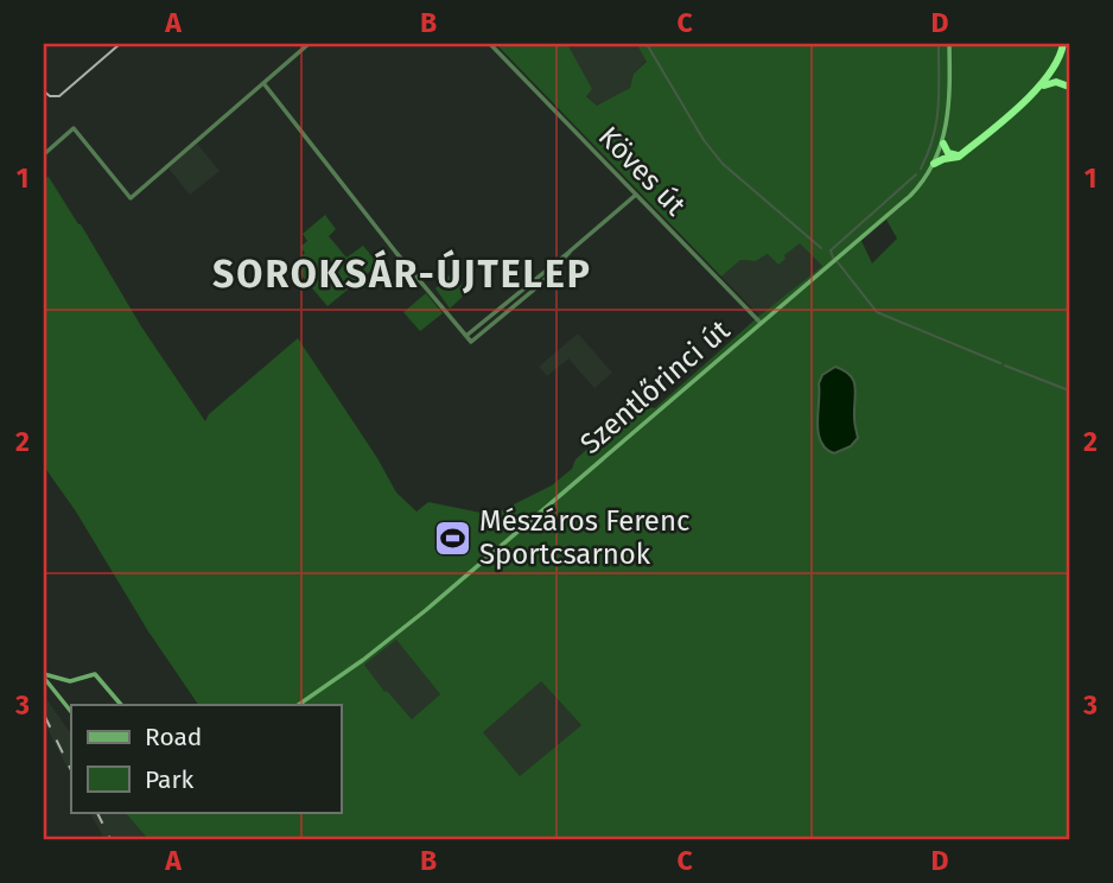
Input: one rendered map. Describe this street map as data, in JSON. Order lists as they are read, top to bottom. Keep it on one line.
{"streets":{"main road":["Szentlőrinci út"],"street":["Köves út"]},"crossings":[["Köves út","Szentlőrinci út"]],"districts":["SOROKSÁR-ÚJTELEP"],"places":{"sports":["Mészáros Ferenc Sportcsarnok"]},"legend":["Road","Park"],"grid":{"columns":["A","B","C","D"],"rows":["1","2","3"]}}
